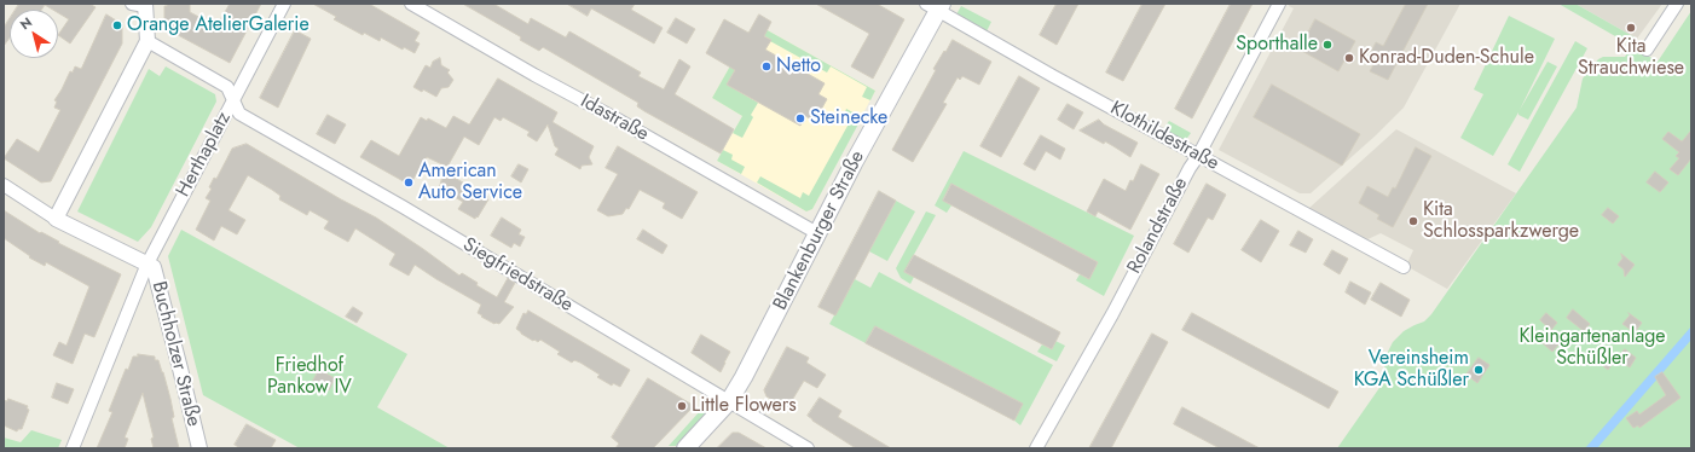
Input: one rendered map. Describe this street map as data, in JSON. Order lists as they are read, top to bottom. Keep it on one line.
{"streets":{"main road":["Blankenburger Straße"],"street":["Idastraße","Klothildestraße","Herthaplatz","Rolandstraße","Siegfriedstraße","Buchholzer Straße"]},"crossings":[["Idastraße","Blankenburger Straße"],["Klothildestraße","Rolandstraße"],["Klothildestraße","Blankenburger Straße"],["Herthaplatz","Siegfriedstraße"],["Herthaplatz","Buchholzer Straße"],["Blankenburger Straße","Siegfriedstraße"]],"parks":["Kleingartenanlage Schüßler","Friedhof Pankow IV"],"places":["Orange AtelierGalerie","Kita Strauchwiese","Sporthalle","Konrad-Duden-Schule","Netto","Steinecke","American Auto Service","Kita Schlossparkzwerge","Vereinsheim KGA Schüßler","Little Flowers"],"north":"top left"}
